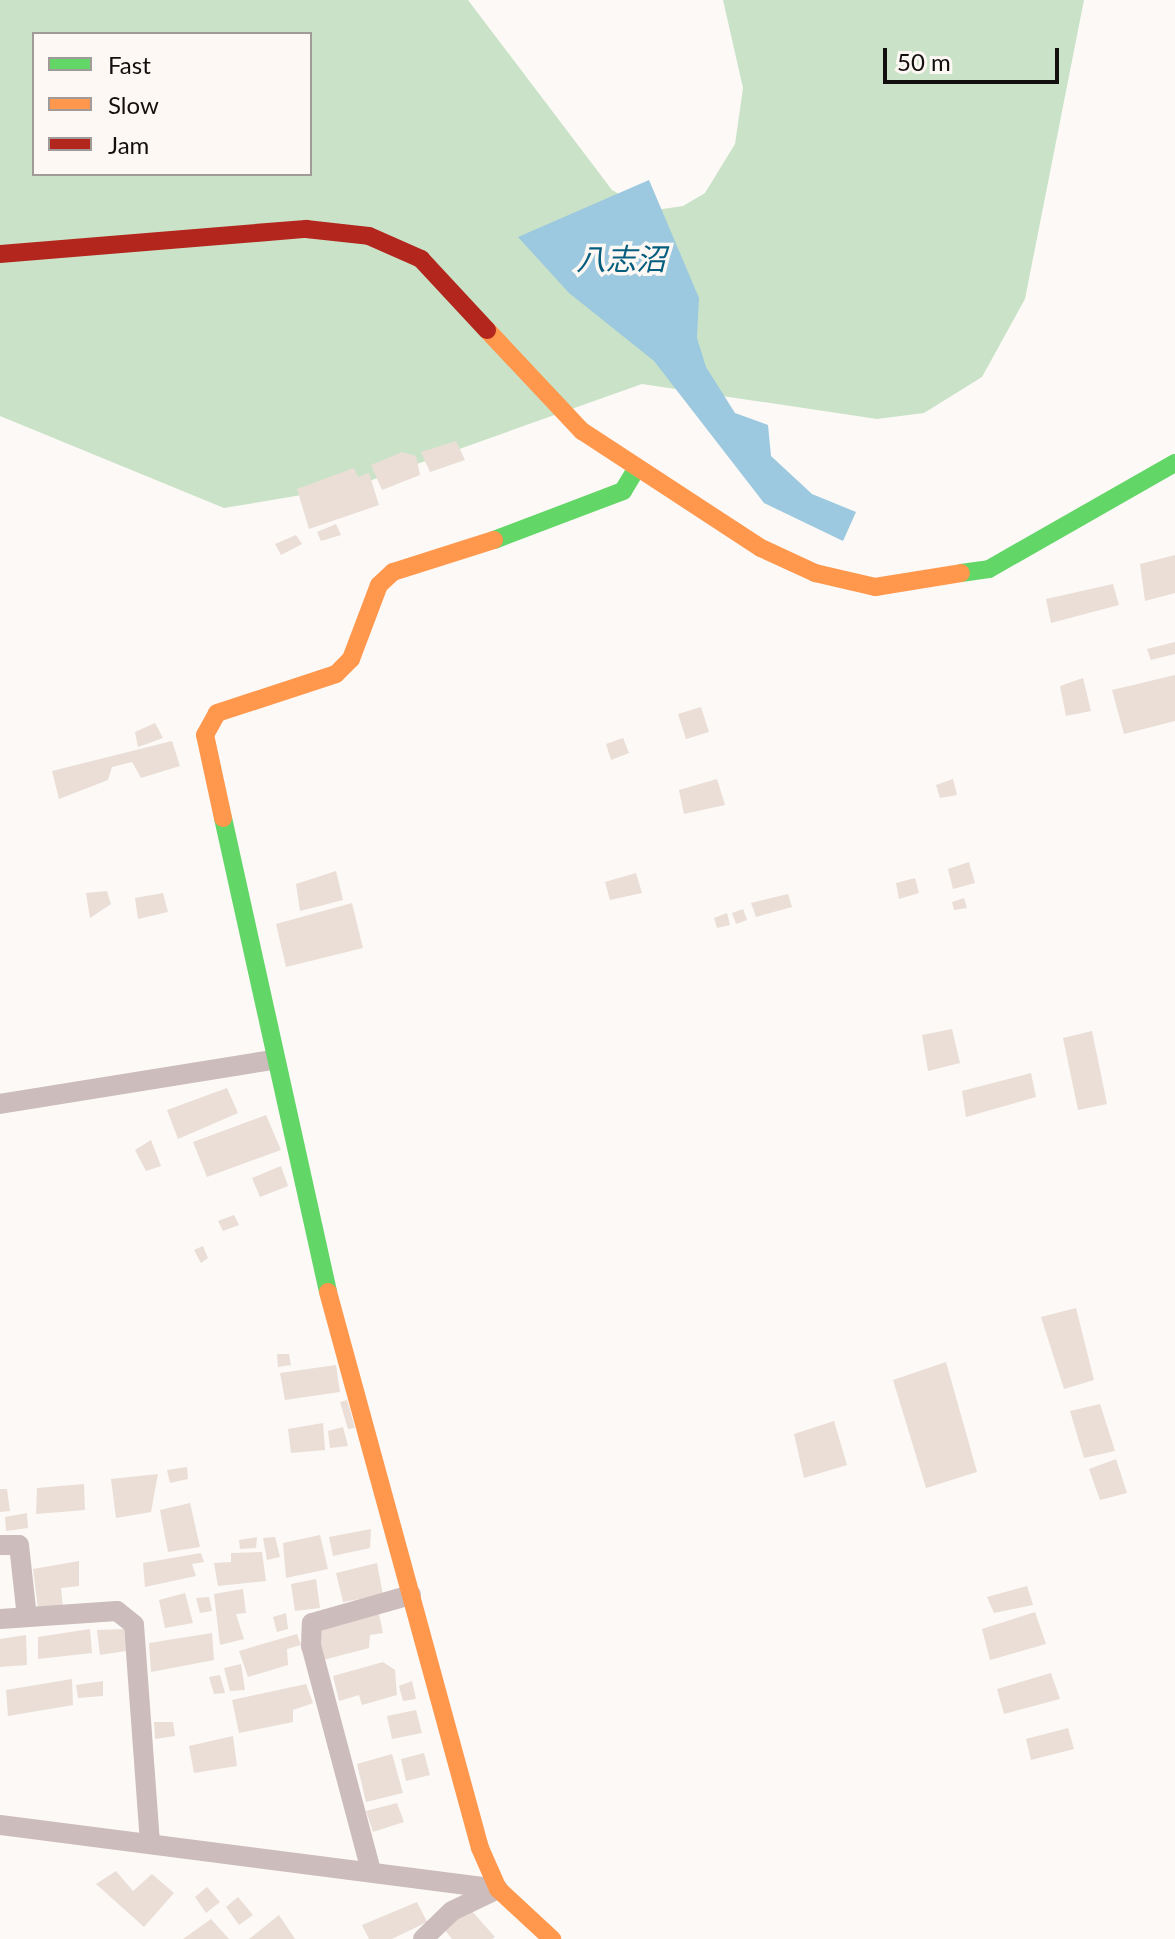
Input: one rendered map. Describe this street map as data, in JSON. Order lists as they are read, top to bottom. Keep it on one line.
{"water":["八志沼"],"legend":["Fast","Slow","Jam"],"scale_bar":"50 m"}
